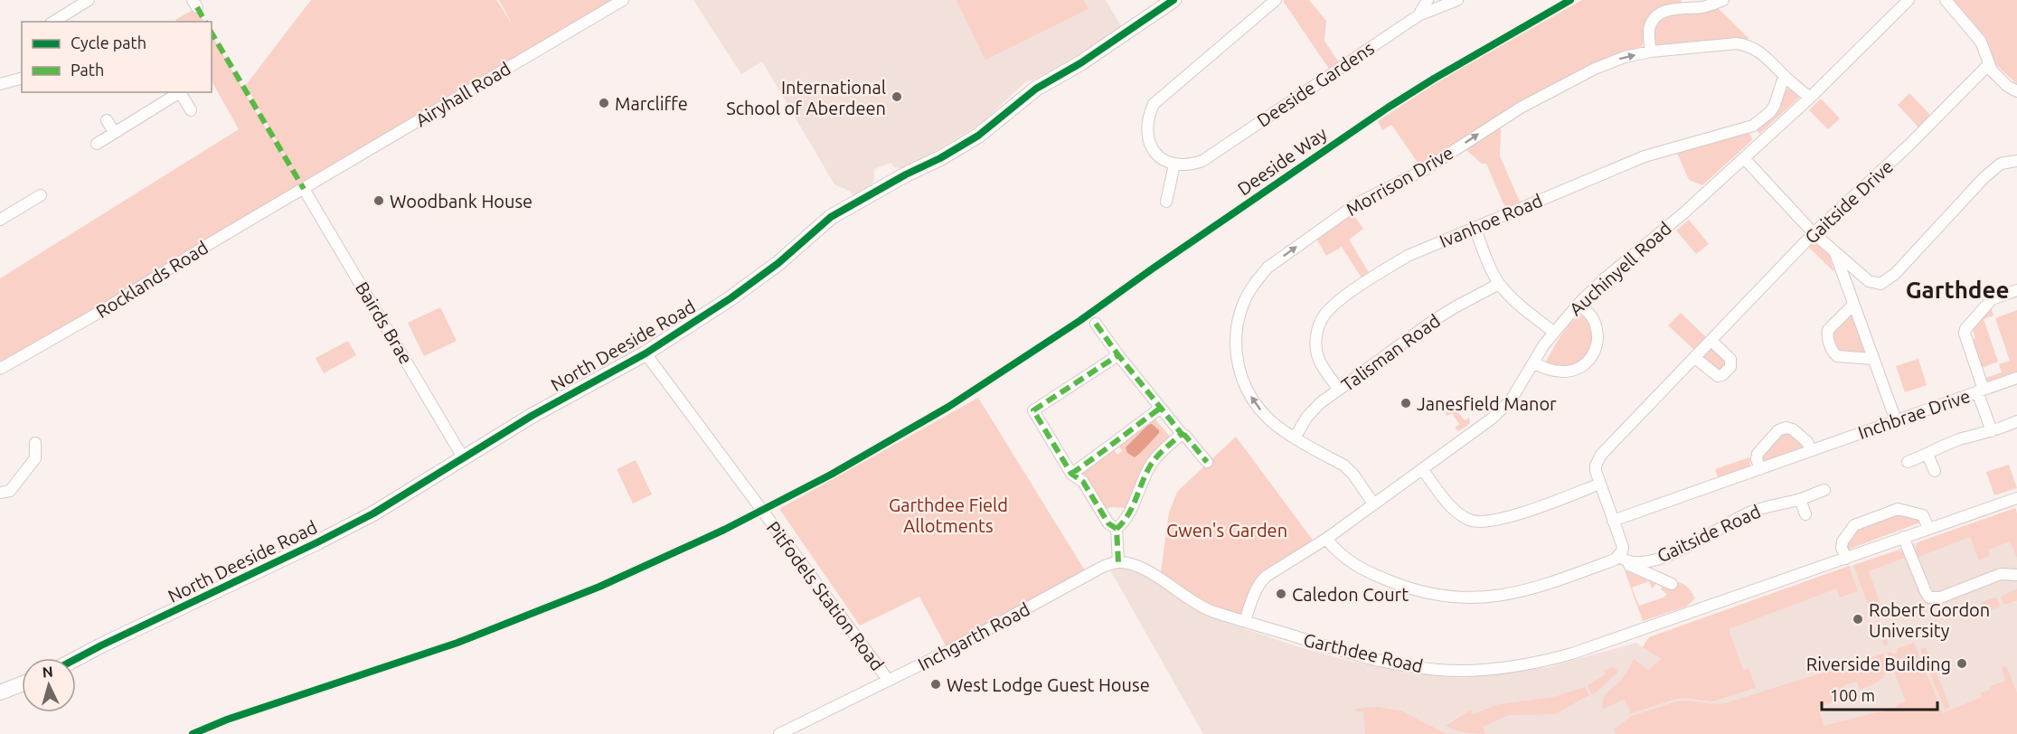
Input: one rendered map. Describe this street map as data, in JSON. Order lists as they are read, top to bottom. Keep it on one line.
{"streets":{"main road":["North Deeside Road"],"street":["Deeside Gardens","Airyhall Road","Morrison Drive","Gaitside Drive","Ivanhoe Road","Auchinyell Road","Rocklands Road","Bairds Brae","Talisman Road","Inchbrae Drive","Gaitside Road","Pitfodels Station Road","Inchgarth Road","Garthdee Road"],"cycle path":["Deeside Way"]},"crossings":[["Airyhall Road","Rocklands Road"],["Airyhall Road","Bairds Brae"],["Morrison Drive","Ivanhoe Road"],["Morrison Drive","Auchinyell Road"],["Morrison Drive","Talisman Road"],["Gaitside Drive","Inchbrae Drive"],["Gaitside Drive","Gaitside Road"],["Ivanhoe Road","Talisman Road"],["Auchinyell Road","Gaitside Road"],["Auchinyell Road","Garthdee Road"],["Rocklands Road","Bairds Brae"],["Bairds Brae","North Deeside Road"],["North Deeside Road","Pitfodels Station Road"],["Pitfodels Station Road","Inchgarth Road"],["Inchgarth Road","Garthdee Road"]],"one_way":["Morrison Drive"],"districts":["Garthdee"],"parks":["Garthdee Field Allotments","Gwen's Garden"],"places":["International School of Aberdeen","Marcliffe","Woodbank House","Janesfield Manor","Caledon Court","Robert Gordon University","Riverside Building","West Lodge Guest House"],"legend":["Cycle path","Path"],"scale_bar":"100 m","north":"top"}
